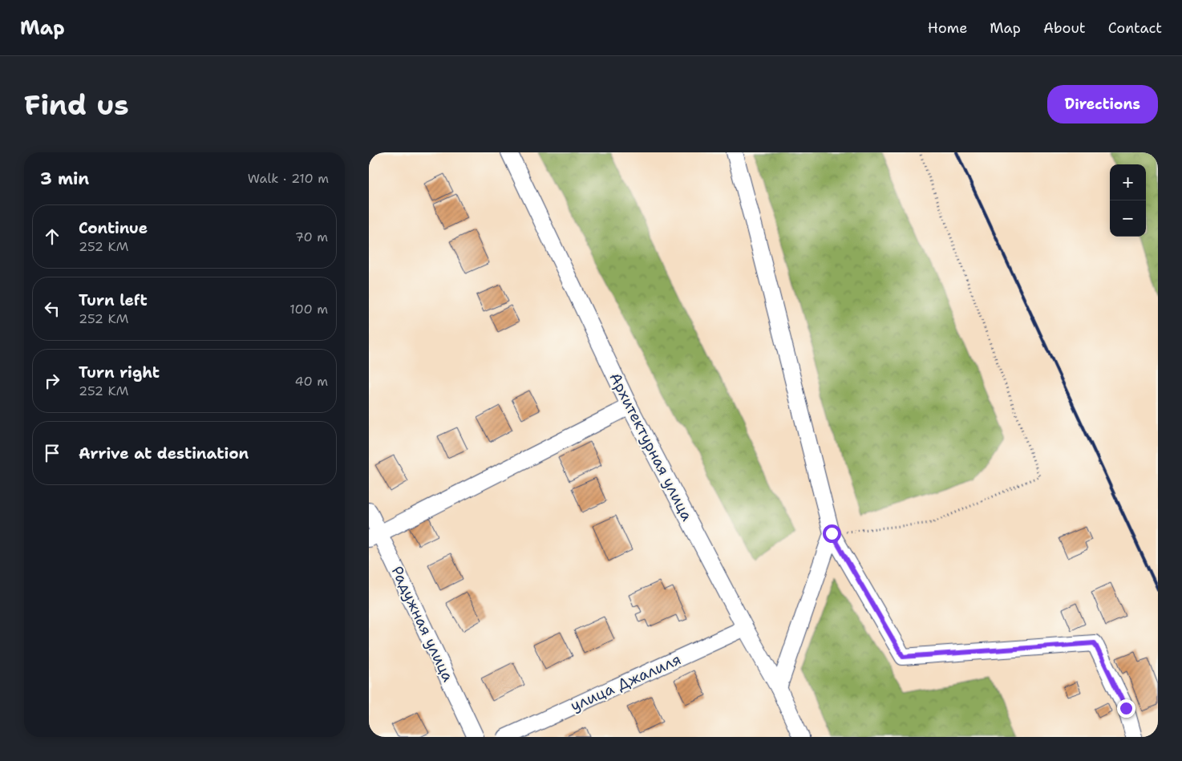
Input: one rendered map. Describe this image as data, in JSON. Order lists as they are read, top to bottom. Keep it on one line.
{"streets":{"street":["Архитектурная улица","Радужная улица","улица Джалиля"]},"crossings":[["Архитектурная улица","улица Джалиля"]],"page":{"header":"Map","nav":["Home","Map","About","Contact"],"buttons":"Directions","title":"Find us","heading":["3 min","Walk · 210 m"],"map_buttons":["+","−"],"list":[["Continue","252 КМ","70 m"],["Turn left","252 КМ","100 m"],["Turn right","252 КМ","40 m"],"Arrive at destination"]}}
